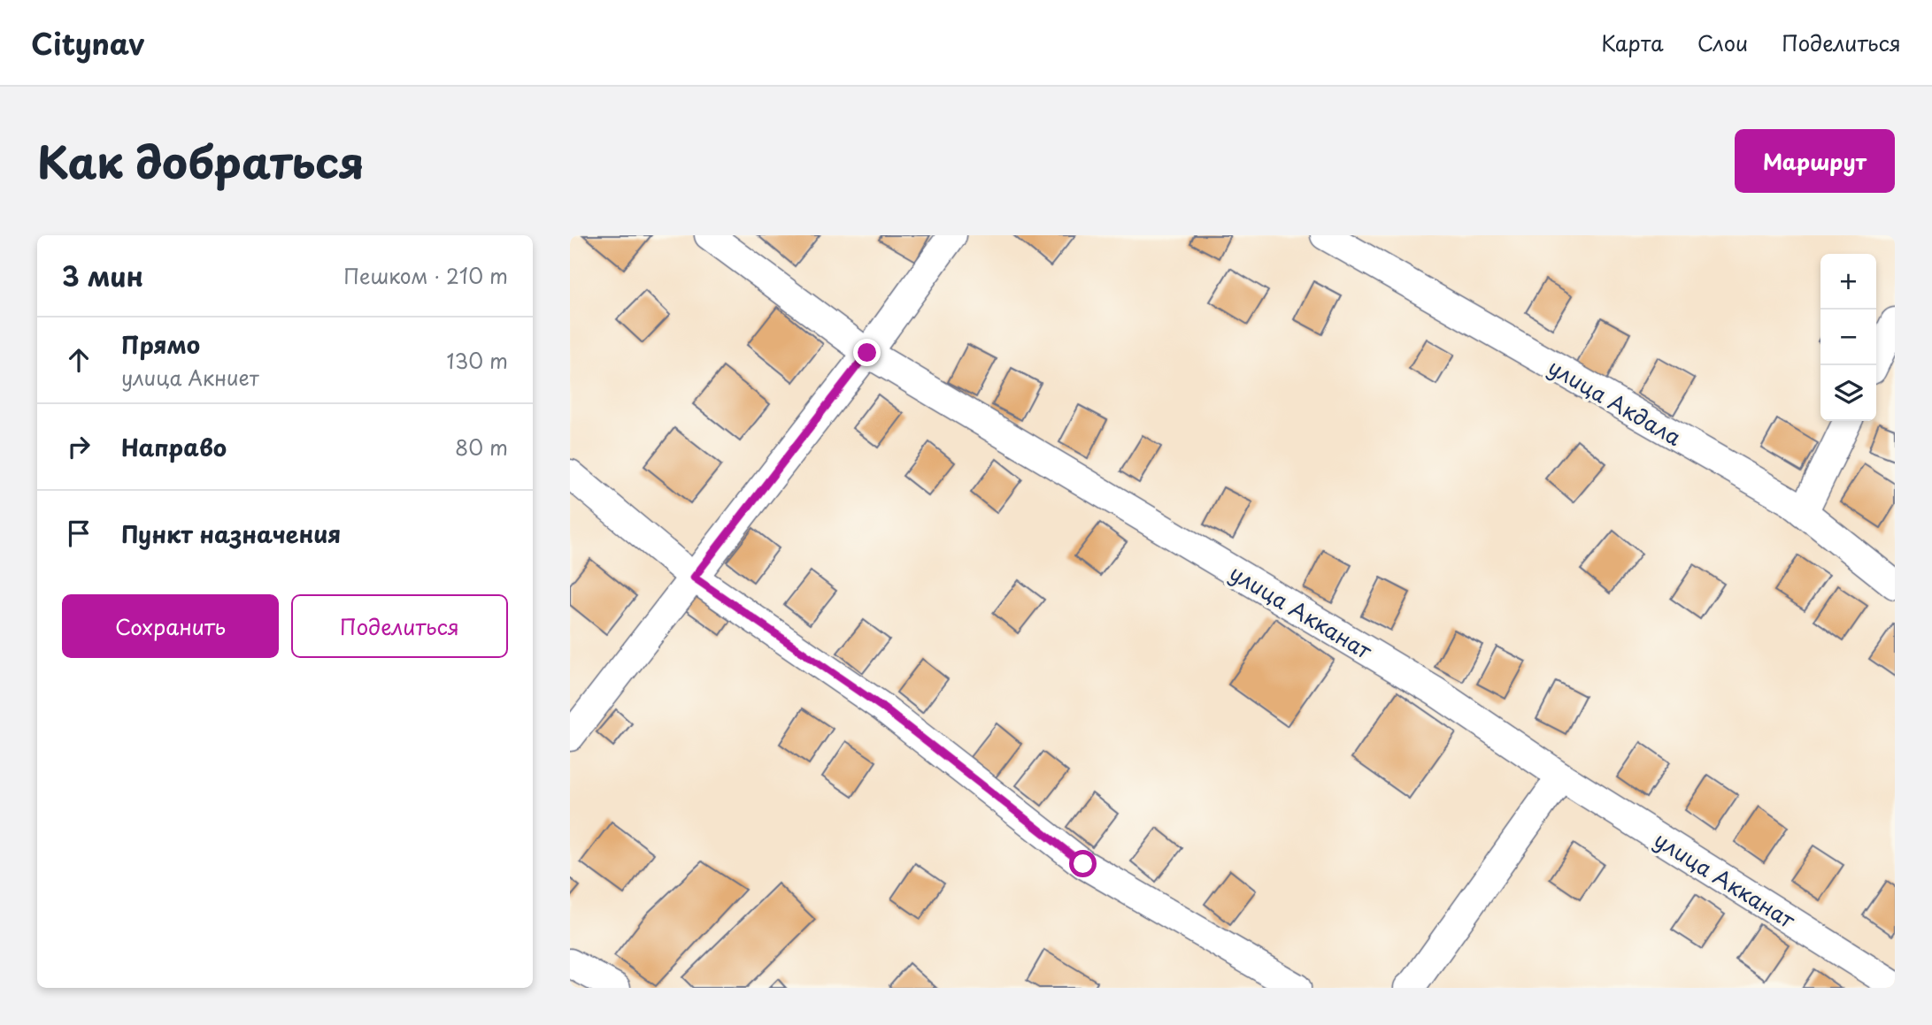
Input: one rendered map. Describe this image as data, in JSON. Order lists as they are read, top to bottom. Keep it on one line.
{"streets":{"street":["улица Акдала","улица Акканат"]},"page":{"header":"Citynav","nav":["Карта","Слои","Поделиться"],"title":"Как добраться","buttons":["Маршрут",["Сохранить","Поделиться"]],"heading":["3 мин","Пешком · 210 m"],"map_buttons":["+","−"],"list":[["Прямо","улица Акниет","130 m"],["Направо","80 m"],"Пункт назначения"]}}
